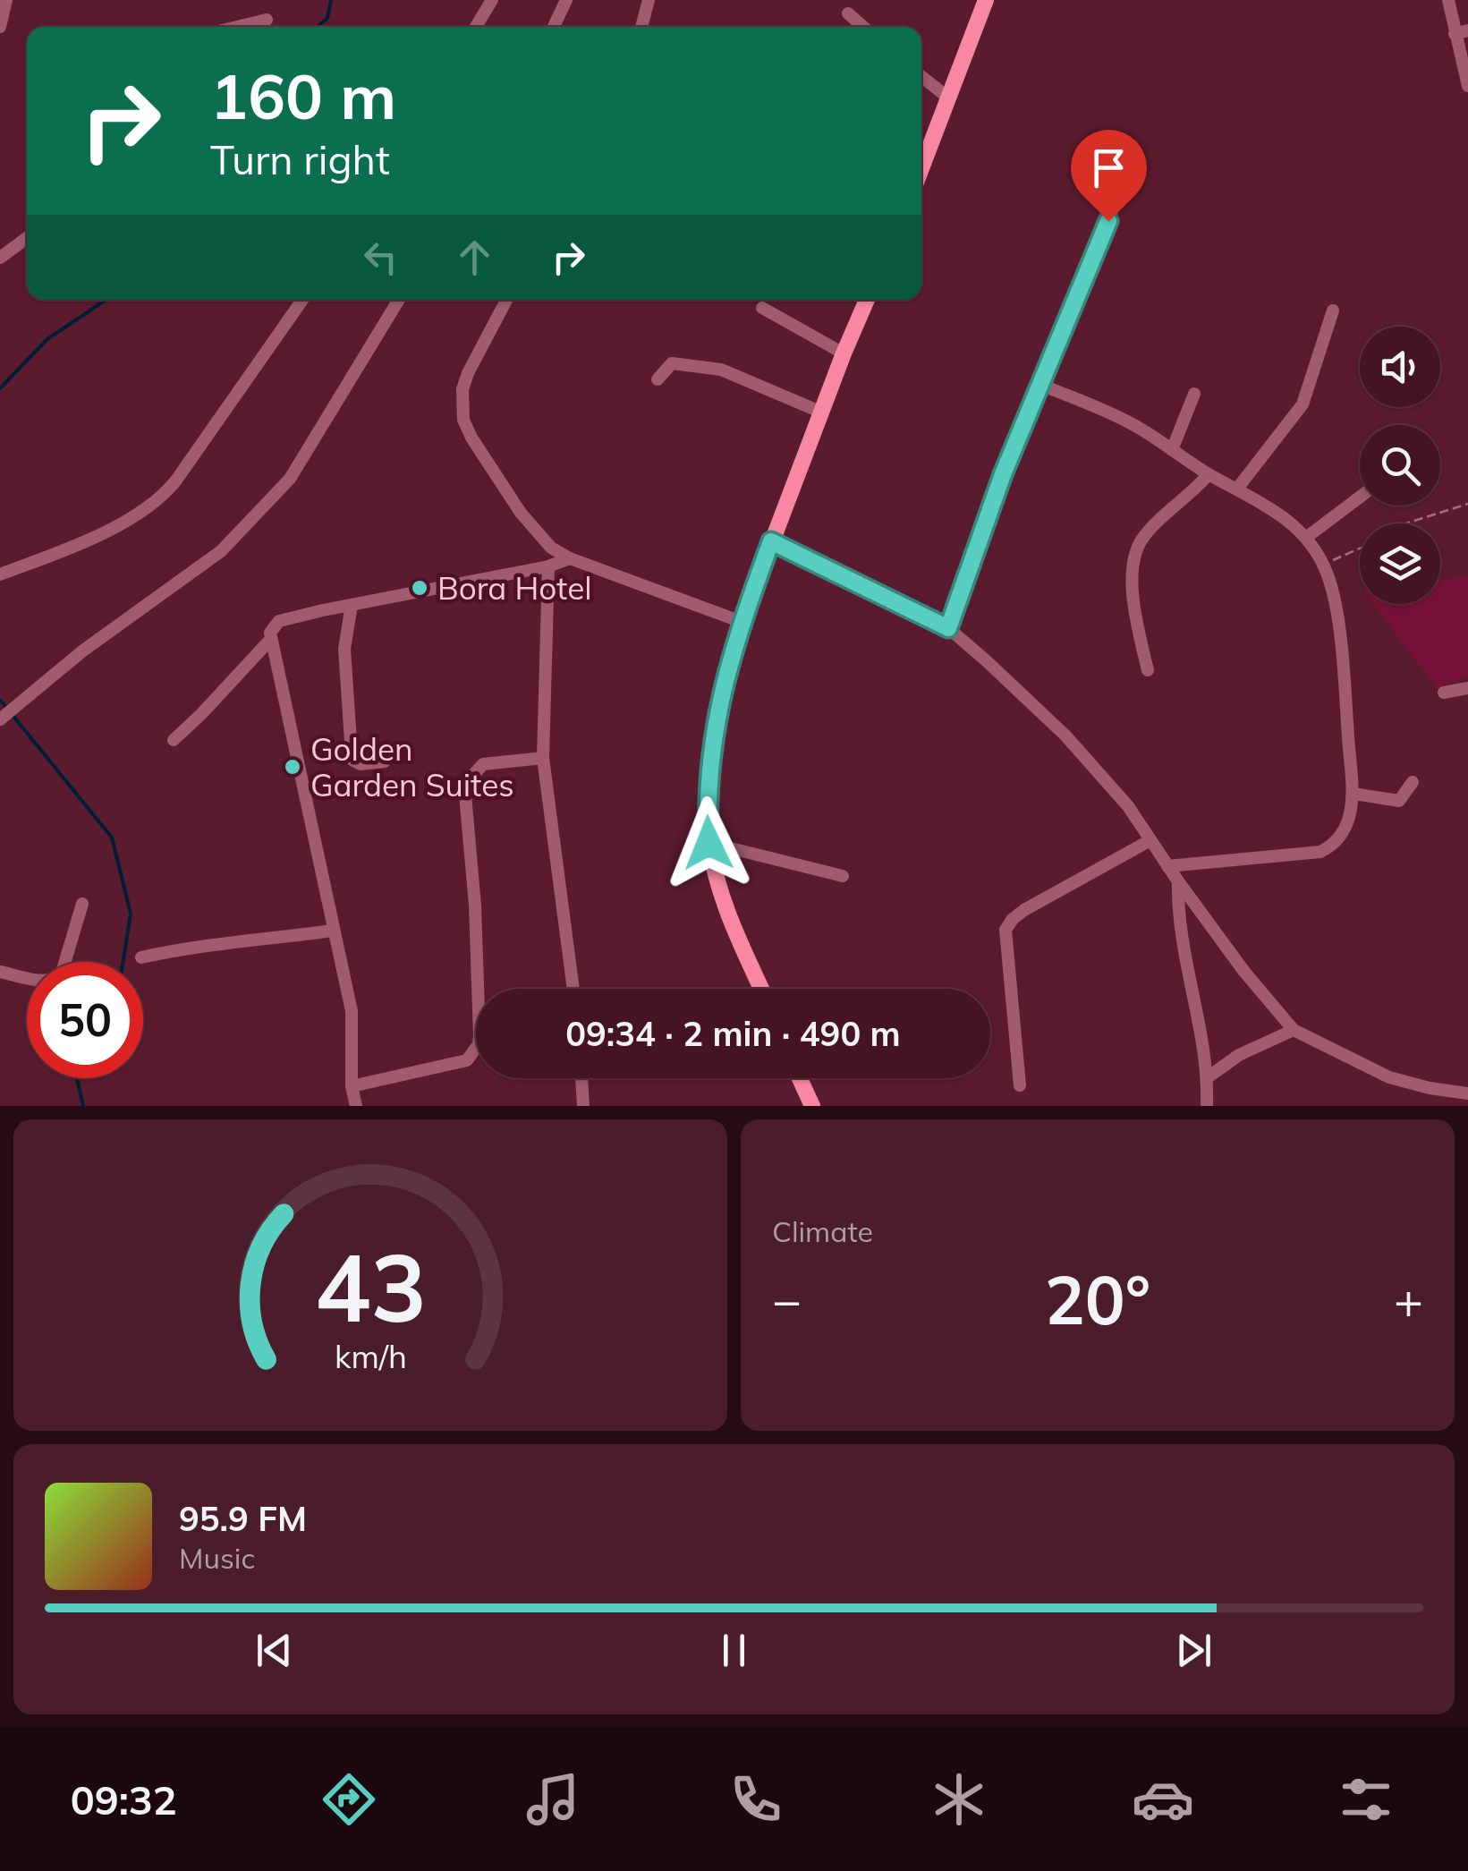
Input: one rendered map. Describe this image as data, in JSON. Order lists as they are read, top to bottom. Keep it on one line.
{"places":["Bora Hotel","Golden Garden Suites"],"page":{"turn":["160 m","Turn right"],"limit":"50","trip":"09:34 · 2 min · 490 m","tile":"Climate","heat":["−","20°","+"],"song":["95.9 FM","Music"],"tabs":"09:32","gauge":["43","km/h"]}}
